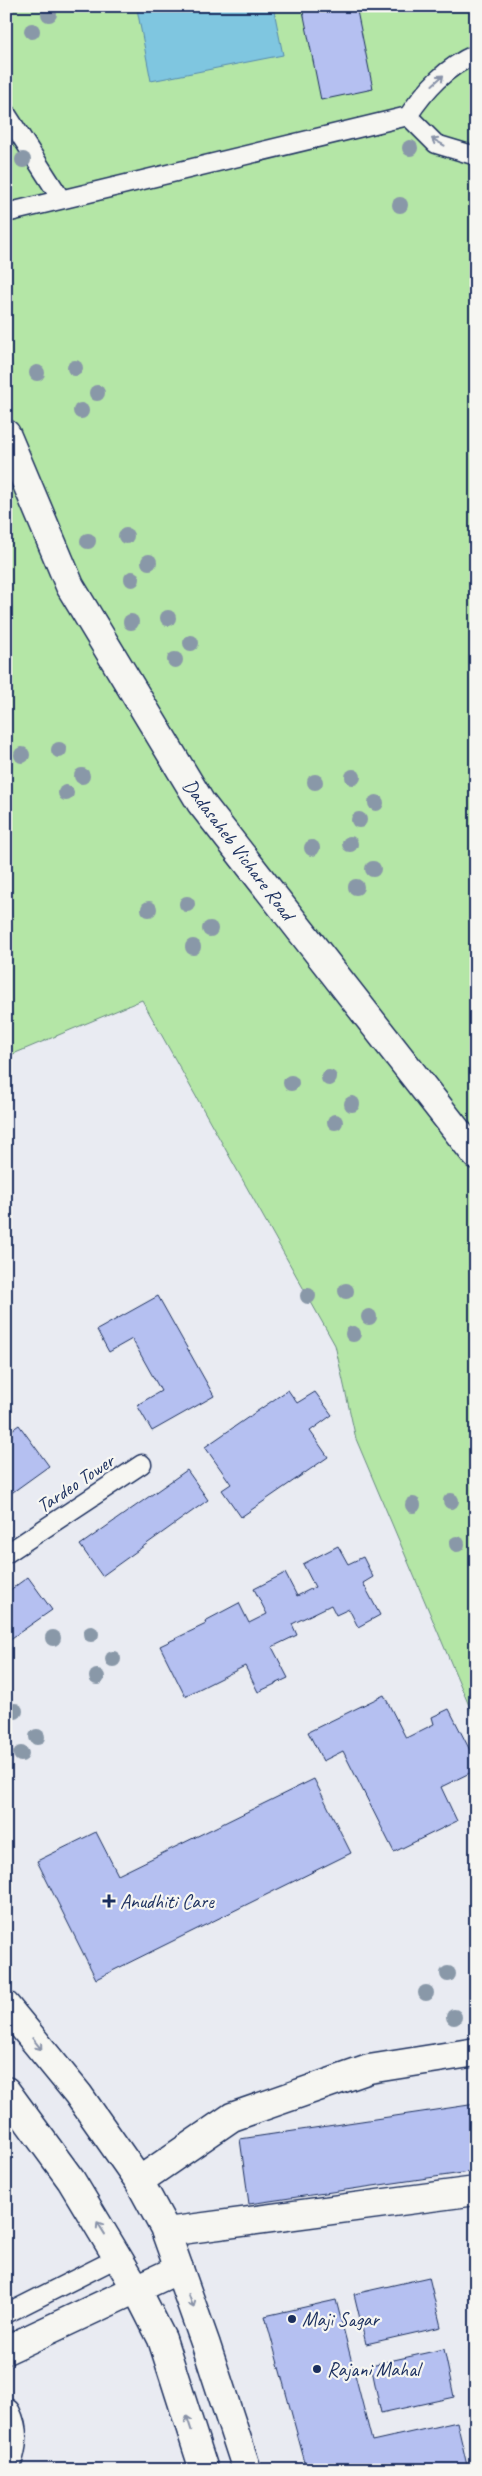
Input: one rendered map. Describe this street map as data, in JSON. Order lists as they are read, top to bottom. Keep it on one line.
{"streets":{"street":["Dadasaheb Vichare Road"],"lane":["Tardeo Tower"]},"places":{"health":["Anudhiti Care"],"other":["Maji Sagar","Rajani Mahal"]}}
